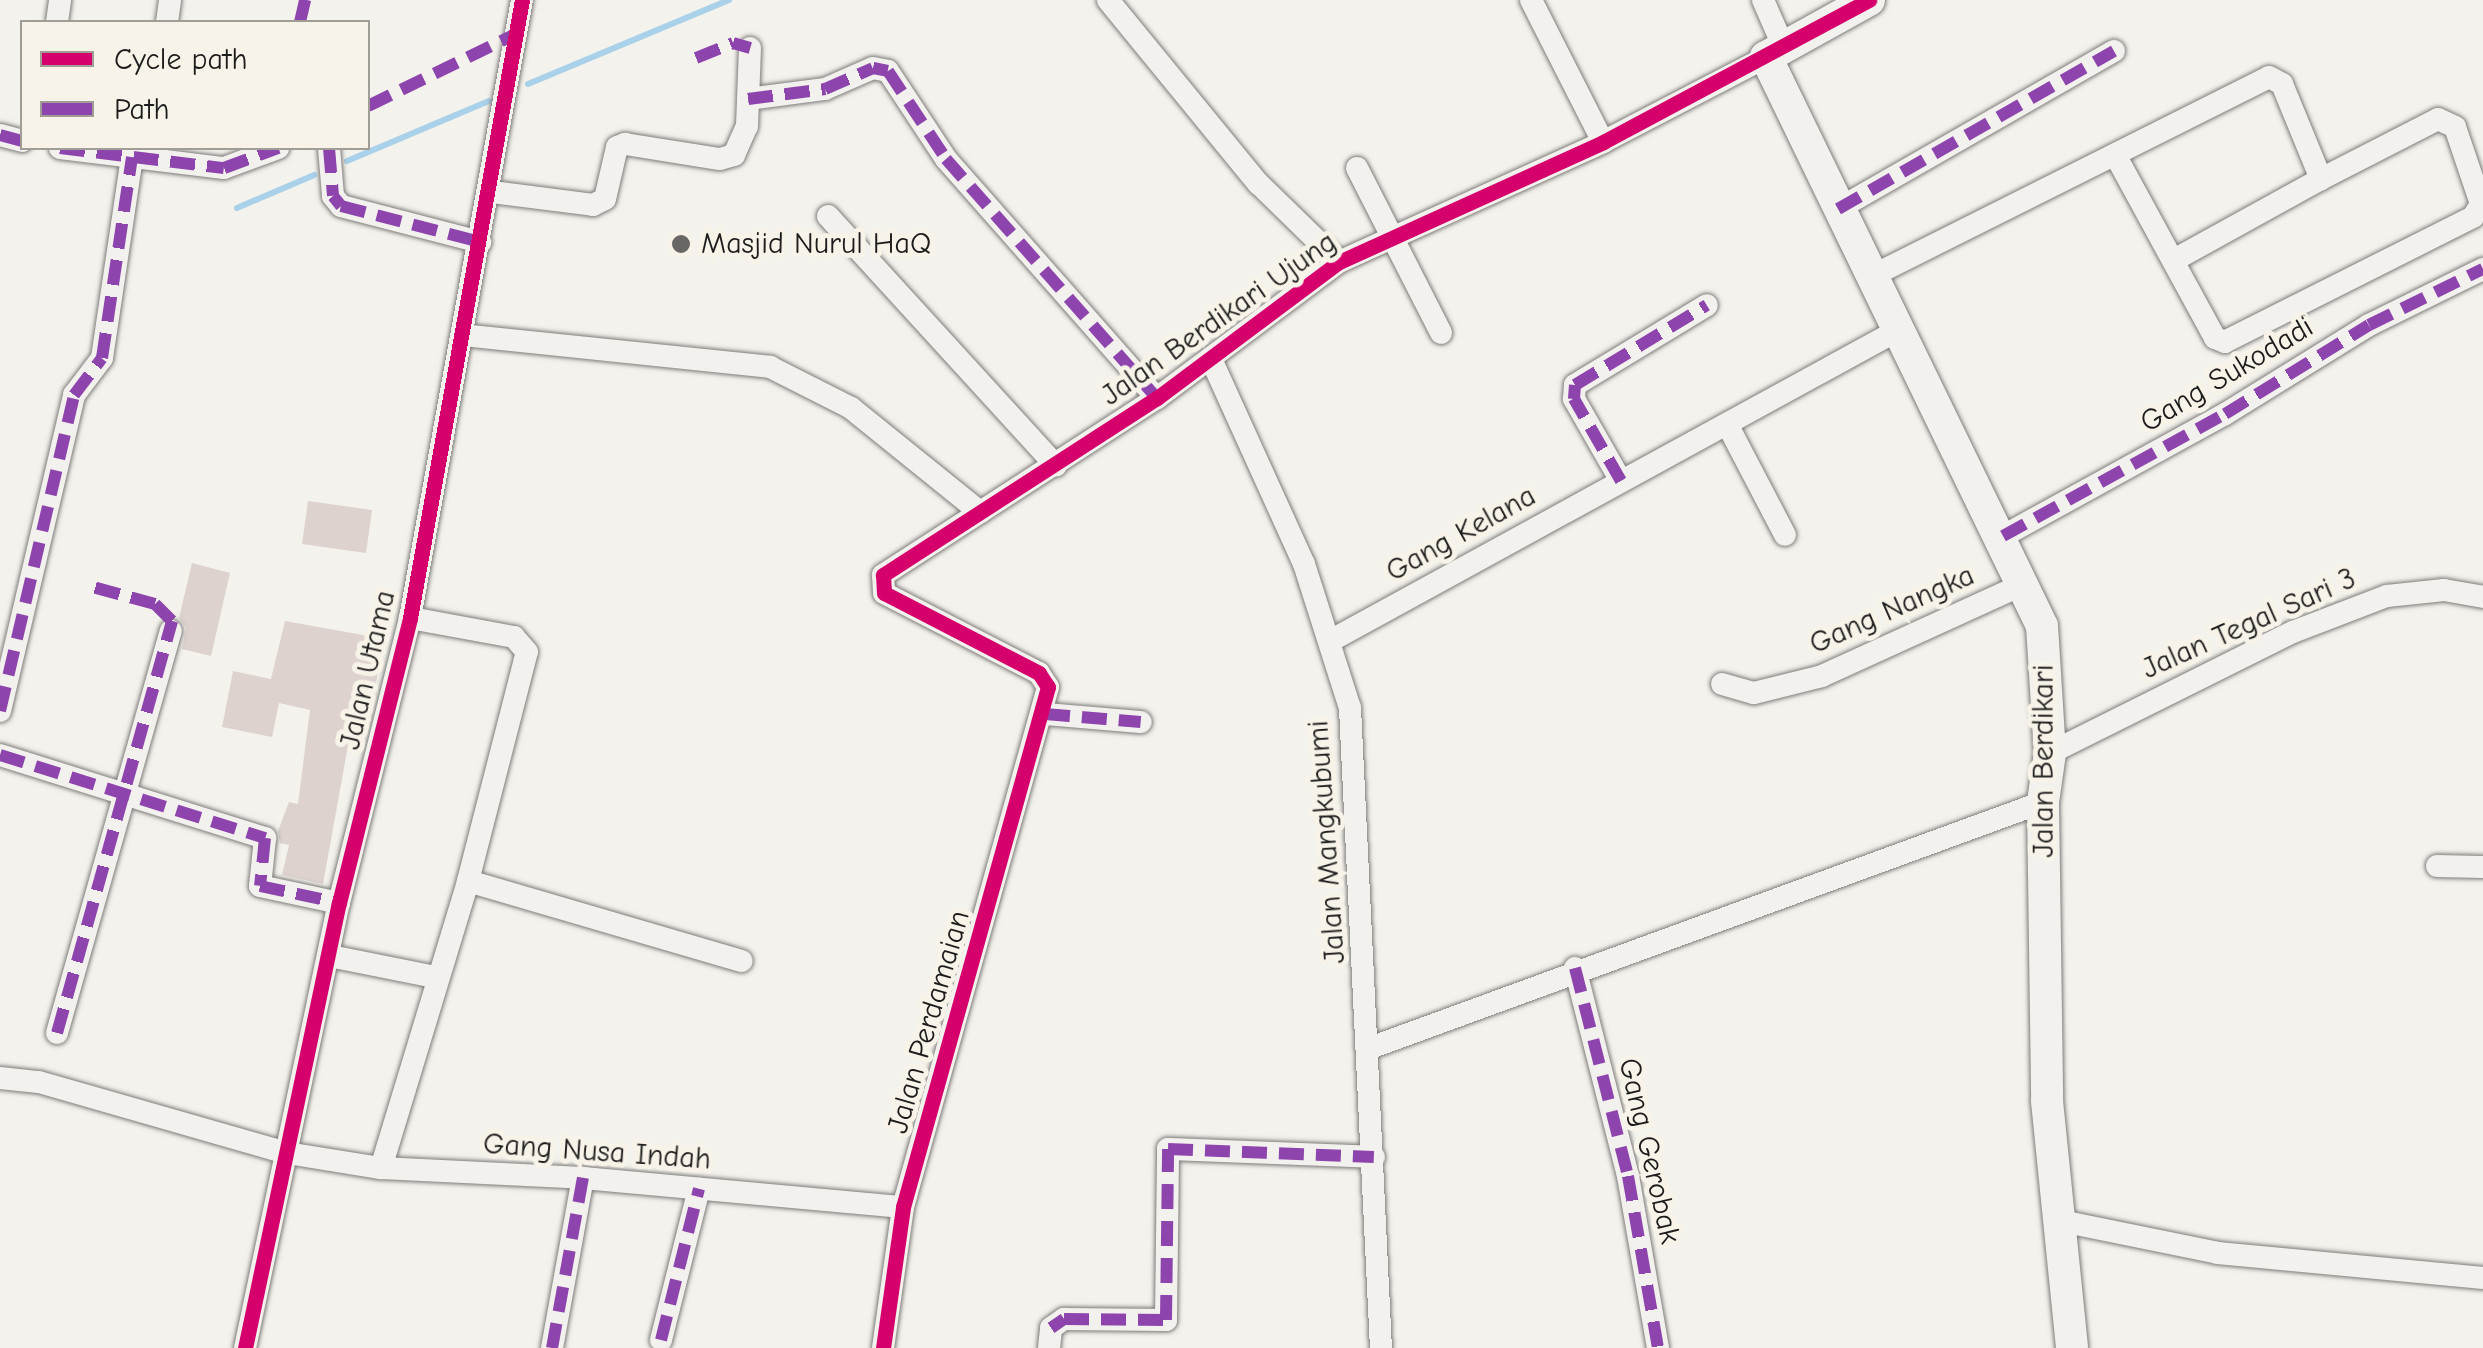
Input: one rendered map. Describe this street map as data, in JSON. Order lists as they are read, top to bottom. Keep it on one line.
{"streets":{"street":["Jalan Berdikari Ujung","Gang Sukodadi","Gang Kelana","Gang Nangka","Jalan Tegal Sari 3","Jalan Utama","Jalan Berdikari","Jalan Mangkubumi","Jalan Perdamaian","Gang Gerobak","Gang Nusa Indah"]},"crossings":[["Jalan Berdikari Ujung","Jalan Berdikari"],["Jalan Berdikari Ujung","Jalan Mangkubumi"],["Jalan Berdikari Ujung","Jalan Perdamaian"],["Gang Sukodadi","Jalan Berdikari"],["Gang Kelana","Jalan Berdikari"],["Gang Kelana","Jalan Mangkubumi"],["Gang Nangka","Jalan Berdikari"],["Jalan Tegal Sari 3","Jalan Berdikari"],["Jalan Utama","Gang Nusa Indah"],["Jalan Perdamaian","Gang Nusa Indah"]],"places":["Masjid Nurul HaQ"],"legend":["Cycle path","Path"]}
